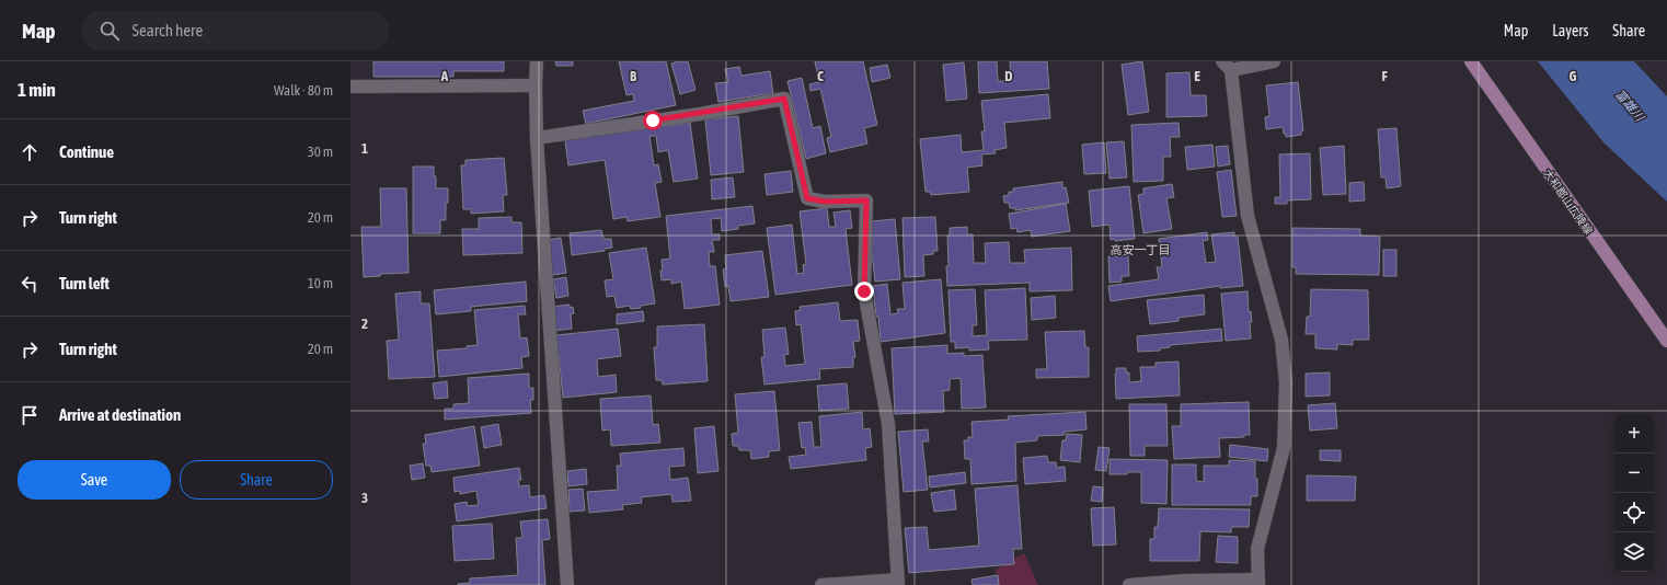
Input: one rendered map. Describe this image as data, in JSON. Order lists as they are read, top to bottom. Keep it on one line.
{"streets":{"main road":["大和郡山広陵線"]},"districts":["高安一丁目"],"water":["富雄川"],"page":{"header":"Map","search":"Search here","nav":["Map","Layers","Share"],"heading":["1 min","Walk · 80 m"],"list":[["Continue","30 m"],["Turn right","20 m"],["Turn left","10 m"],["Turn right","20 m"],"Arrive at destination"],"map_buttons":["+","−"],"buttons":["Save","Share"]},"grid":{"columns":["A","B","C","D","E","F","G"],"rows":["1","2","3"]}}
